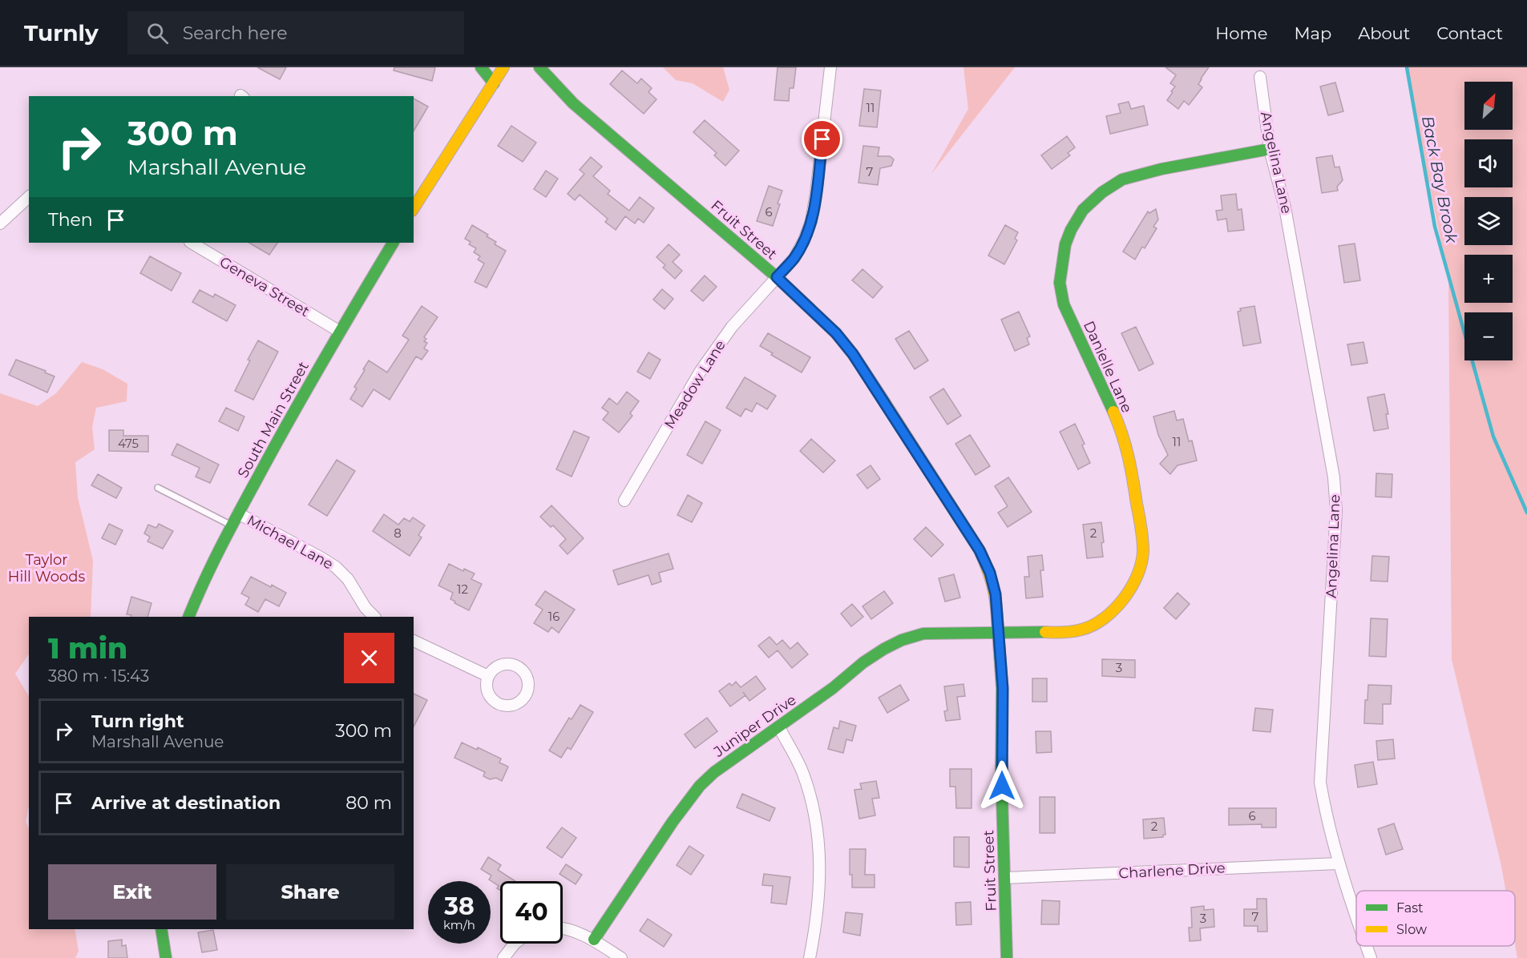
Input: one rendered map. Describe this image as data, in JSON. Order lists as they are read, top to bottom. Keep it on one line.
{"streets":{"street":["Angelina Lane","Fruit Street","Geneva Street","Danielle Lane","Meadow Lane","South Main Street","Michael Lane","Juniper Drive","Charlene Drive"]},"crossings":[["Angelina Lane","Danielle Lane"],["Angelina Lane","Charlene Drive"],["Fruit Street","Danielle Lane"],["Fruit Street","Meadow Lane"],["Fruit Street","Juniper Drive"],["Fruit Street","Charlene Drive"],["Geneva Street","South Main Street"],["Danielle Lane","Juniper Drive"],["South Main Street","Michael Lane"]],"water":["Back Bay Brook"],"parks":["Taylor Hill Woods"],"house_numbers":["11","7","6","11","475","8","2","12","16","3","6","2","7","3"],"legend":["Fast","Slow"],"north":"top right","page":{"header":"Turnly","search":"Search here","nav":["Home","Map","About","Contact"],"map_buttons":["+","−"],"turn":["300 m","Marshall Avenue"],"then":"Then","heading":["1 min","380 m · 15:43"],"list":[{"name":"Turn right","note":"Marshall Avenue","value":"300 m"},{"name":"Arrive at destination","value":"80 m"}],"buttons":["Exit","Share"],"speed":"38 km/h","limit":"40"}}
